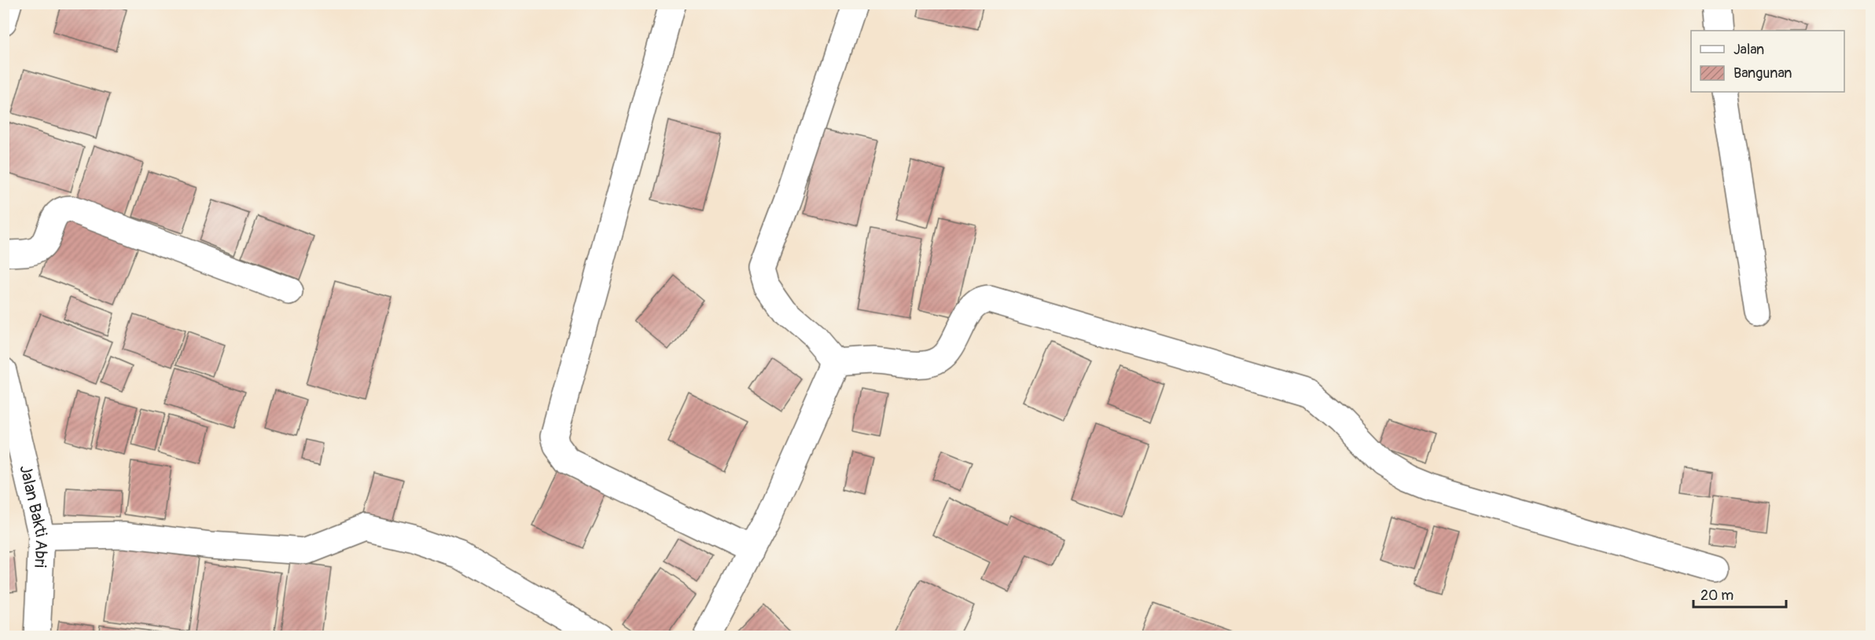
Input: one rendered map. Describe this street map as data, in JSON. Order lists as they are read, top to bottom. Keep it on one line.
{"streets":{"street":["Jalan Bakti Abri"]},"legend":["Jalan","Bangunan"],"scale_bar":"20 m"}
